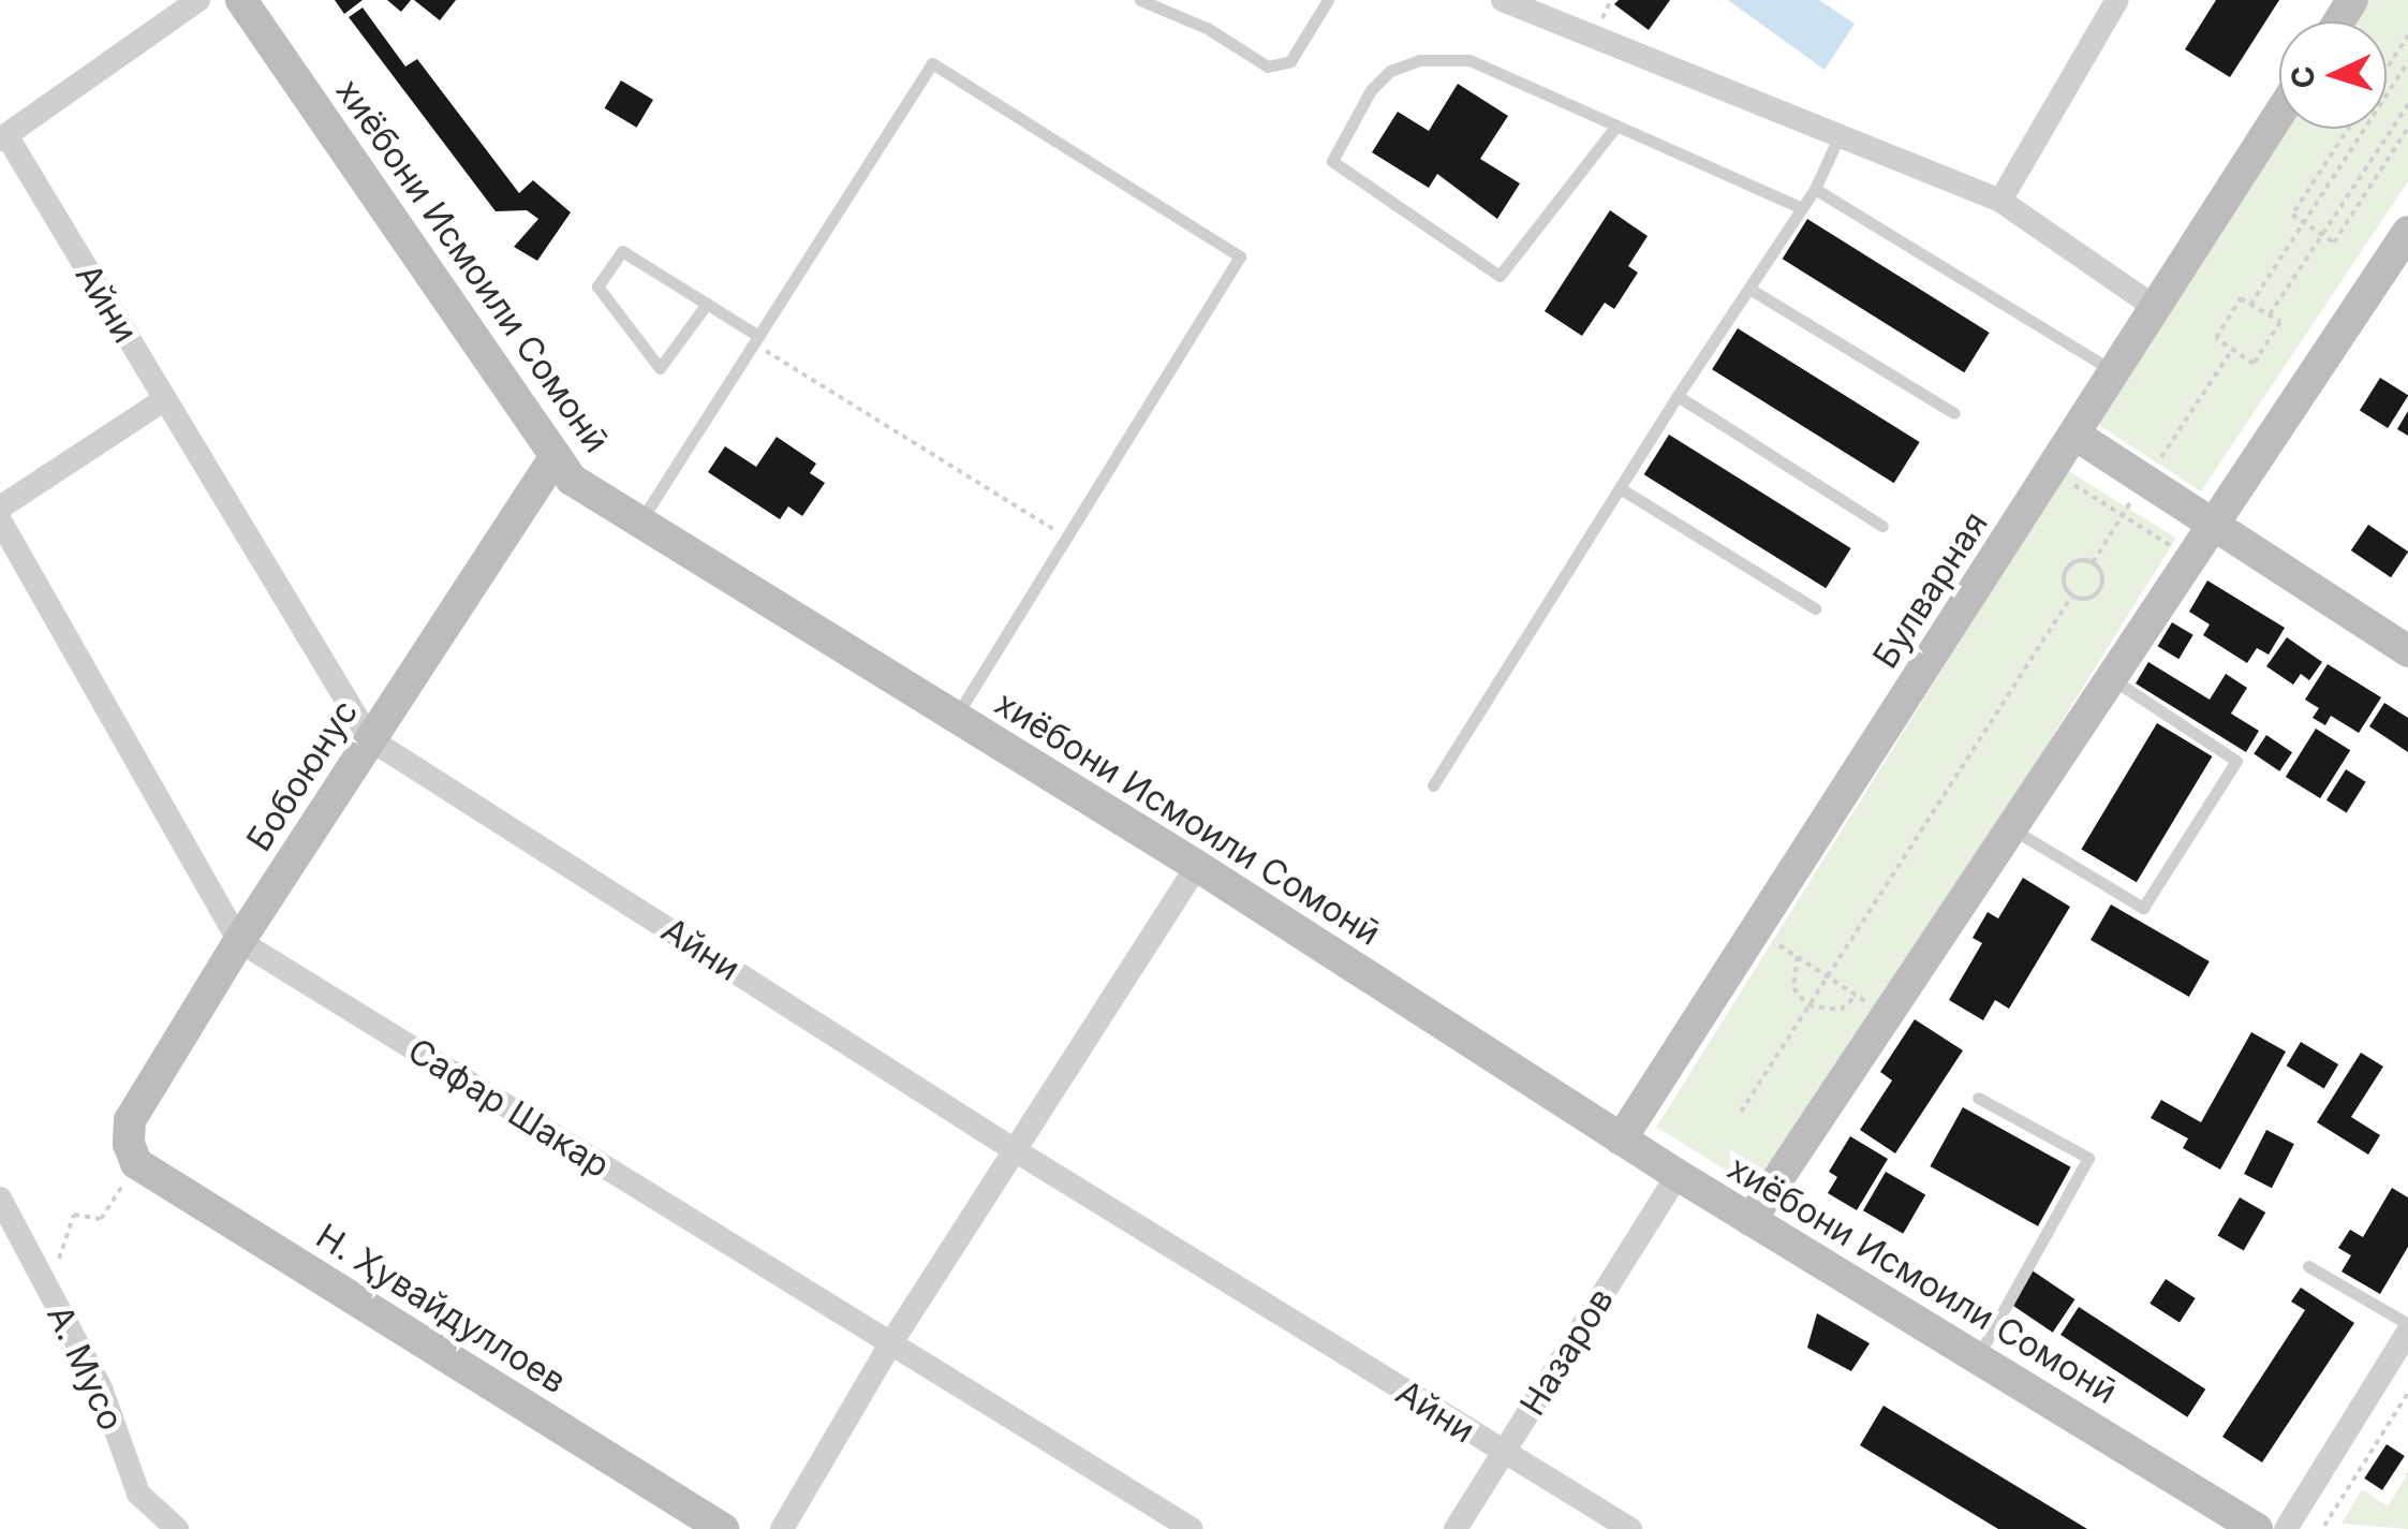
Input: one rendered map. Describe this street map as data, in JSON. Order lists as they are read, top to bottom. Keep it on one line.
{"streets":{"street":["хиёбони Исмоили Сомонӣ","Айни","Булварная","Бобоюнус","Сафар Шакар","Н. Ҳувайдуллоев","Назаров","А. Мусо"]},"crossings":[["хиёбони Исмоили Сомонӣ","Булварная"],["хиёбони Исмоили Сомонӣ","Бобоюнус"],["хиёбони Исмоили Сомонӣ","Назаров"],["Айни","Бобоюнус"],["Айни","Назаров"],["Бобоюнус","Сафар Шакар"],["Бобоюнус","Н. Ҳувайдуллоев"]],"north":"left"}
